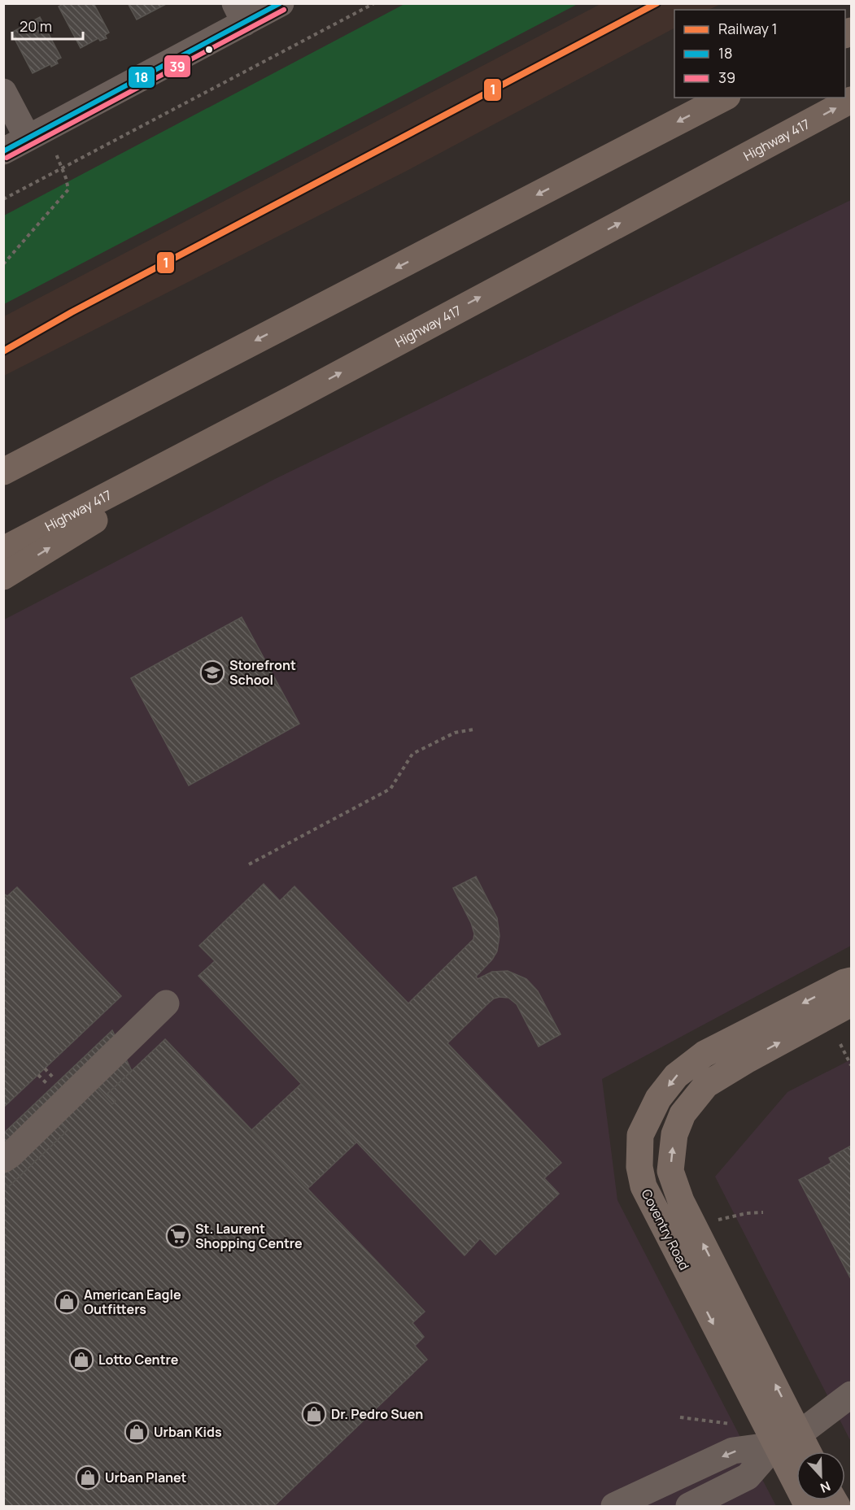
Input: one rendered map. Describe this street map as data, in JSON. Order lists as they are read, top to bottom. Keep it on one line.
{"streets":{"highway":["Highway 417"],"main road":["Coventry Road"]},"places":{"school or university":["Storefront School"],"supermarket":["St. Laurent Shopping Centre"],"shop":["American Eagle Outfitters","Lotto Centre","Dr. Pedro Suen","Urban Kids","Urban Planet"]},"lines":["rail line 1","transit line 18","transit line 39"],"legend":["Railway 1","18","39"],"scale_bar":"20 m","north":"bottom"}
